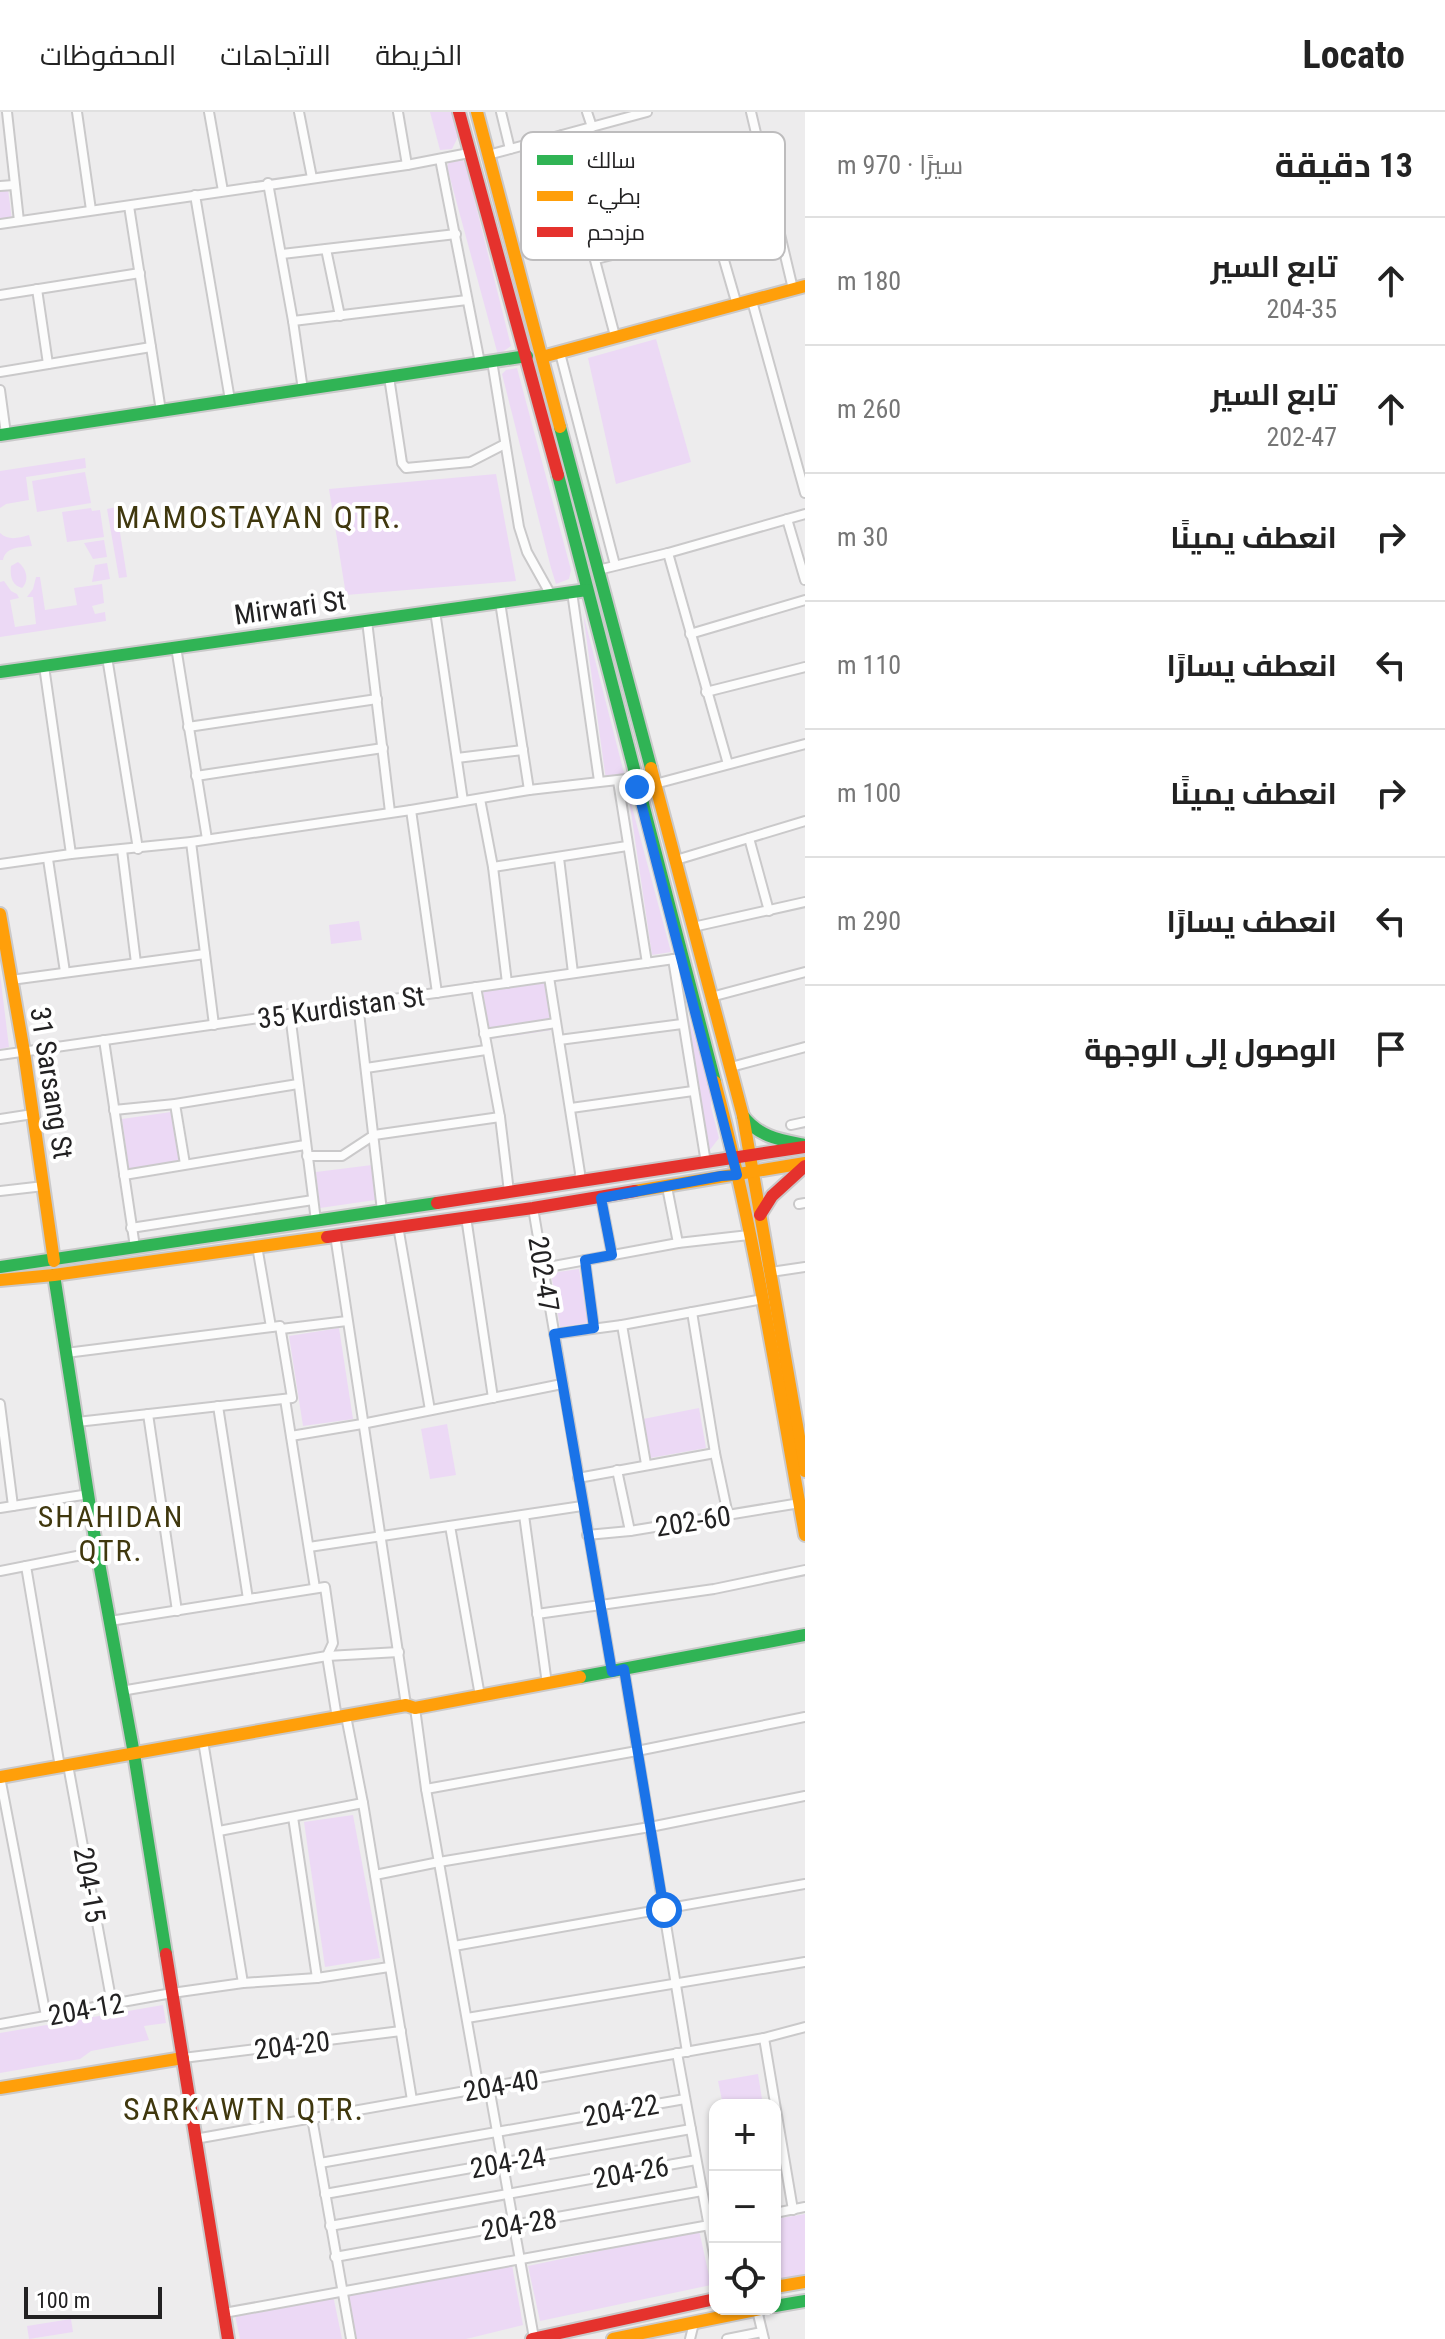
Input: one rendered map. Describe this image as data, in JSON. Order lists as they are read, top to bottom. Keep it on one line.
{"streets":{"main road":["Mirwari St","31 Sarsang St"],"street":["35 Kurdistan St","202-47","202-60","204-15","204-12","204-20","204-40","204-22","204-24","204-26","204-28"]},"crossings":[["35 Kurdistan St","31 Sarsang St"],["202-47","202-60"],["202-47","204-40"],["204-15","204-12"]],"districts":["MAMOSTAYAN QTR.","SHAHIDAN QTR.","SARKAWTN QTR."],"legend":["سالك","بطيء","مزدحم"],"scale_bar":"100 m","page":{"header":"Locato","nav":["الخريطة","الاتجاهات","المحفوظات"],"heading":["13 دقيقة","سيرًا · 970 m"],"list":[["تابع السير","204-35","180 m"],["تابع السير","202-47","260 m"],["انعطف يمينًا","30 m"],["انعطف يسارًا","110 m"],["انعطف يمينًا","100 m"],["انعطف يسارًا","290 m"],"الوصول إلى الوجهة"],"map_buttons":["+","−"],"scale":"100 m"}}
